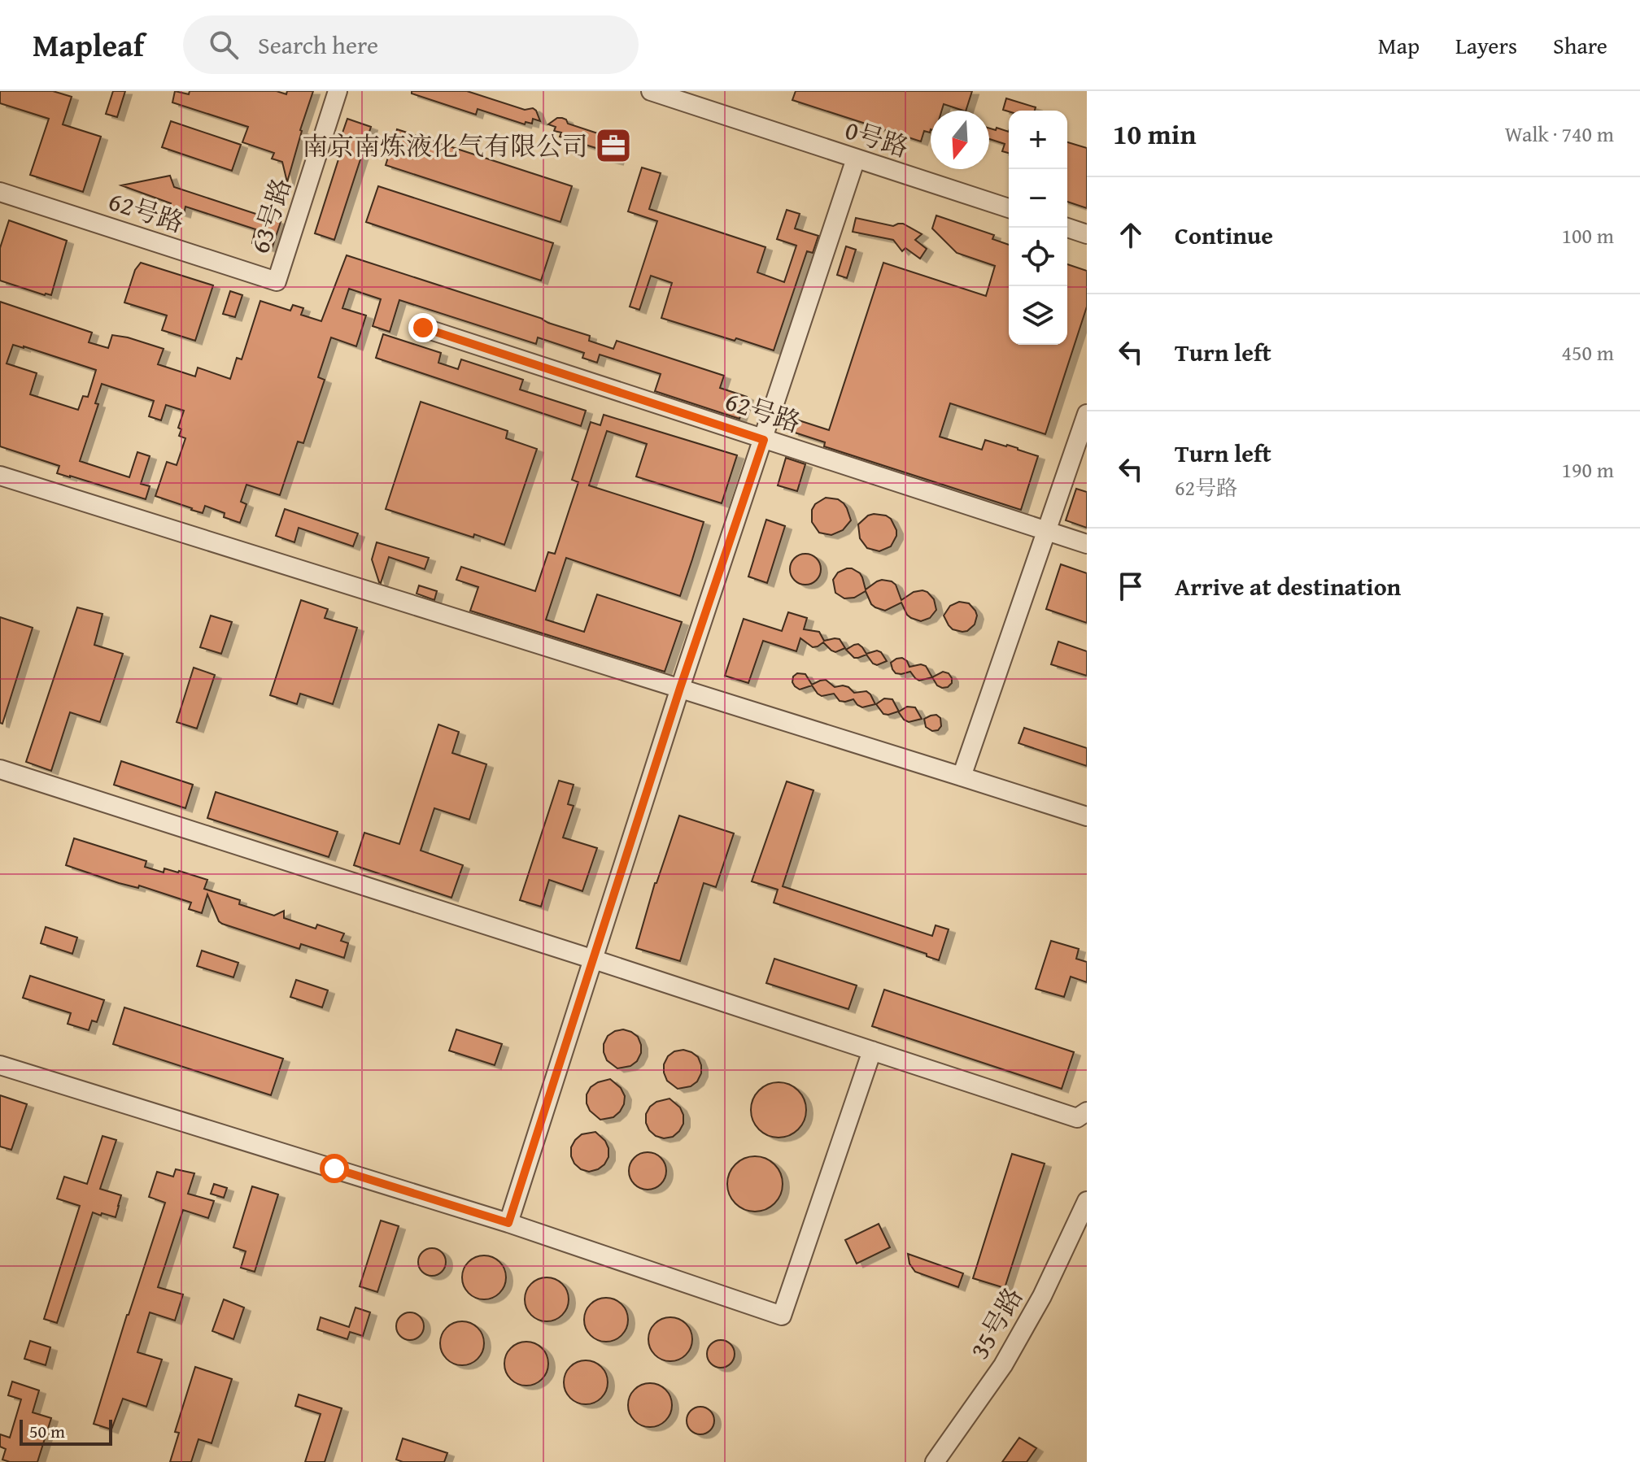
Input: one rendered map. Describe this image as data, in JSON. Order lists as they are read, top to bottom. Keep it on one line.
{"streets":{"street":["0号路","62号路","63号路","35号路"]},"crossings":[["62号路","63号路"]],"places":{"office":["南京南炼液化气有限公司"]},"scale_bar":"50 m","north":"bottom","page":{"header":"Mapleaf","search":"Search here","nav":["Map","Layers","Share"],"heading":["10 min","Walk · 740 m"],"map_buttons":["+","−"],"list":[["Continue","100 m"],["Turn left","450 m"],["Turn left","62号路","190 m"],"Arrive at destination"],"scale":"50 m"}}
